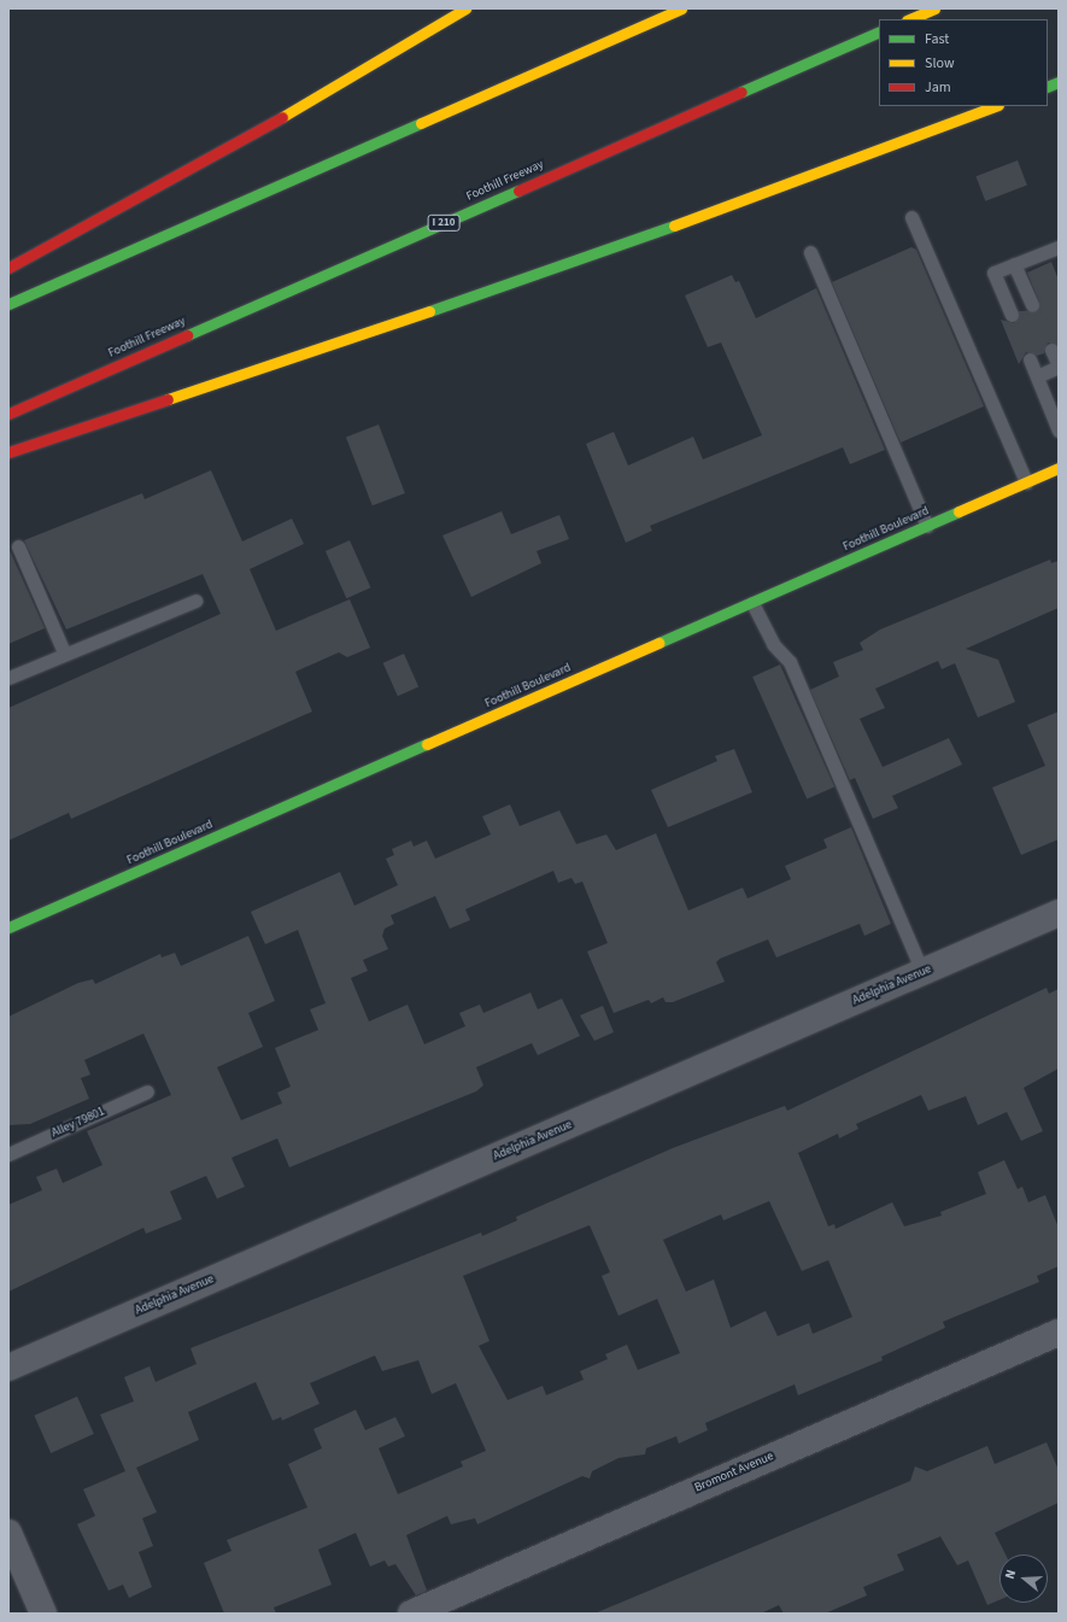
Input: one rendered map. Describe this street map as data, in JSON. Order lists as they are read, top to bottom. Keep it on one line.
{"streets":{"main road":["Foothill Freeway","I 210","Foothill Boulevard"],"street":["Adelphia Avenue","Bromont Avenue"],"lane":["Alley 79801"]},"legend":["Fast","Slow","Jam"],"north":"left"}
